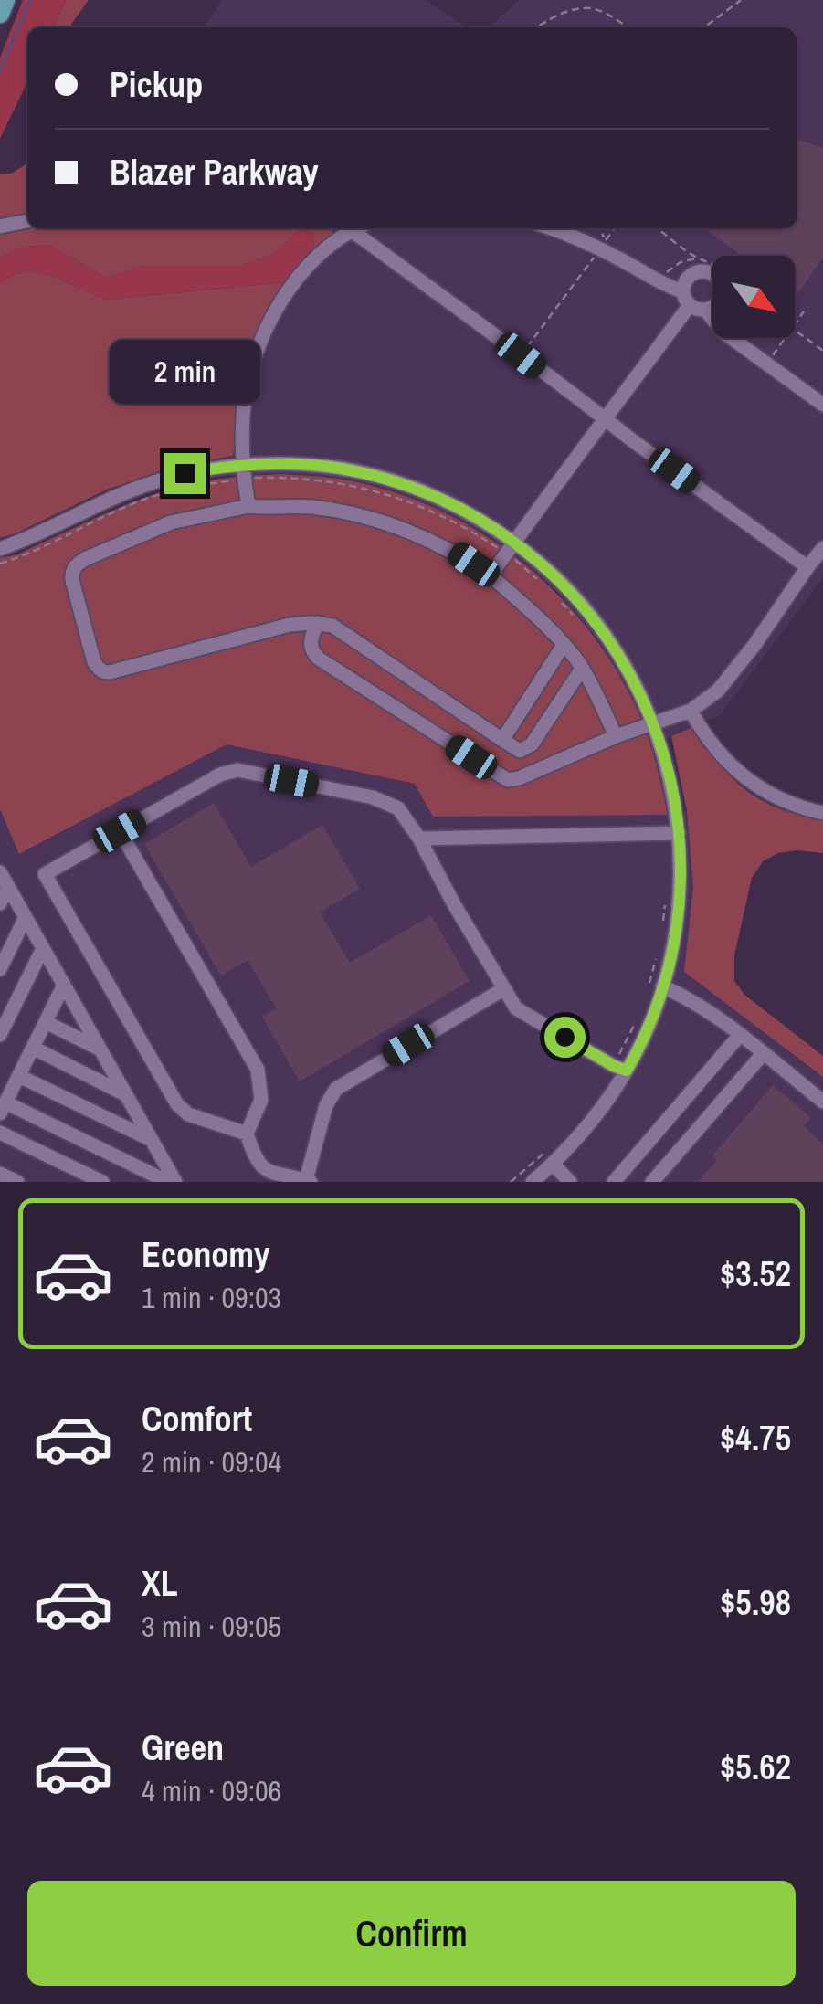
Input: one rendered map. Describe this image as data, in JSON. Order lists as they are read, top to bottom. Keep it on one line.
{"north":"bottom right","page":{"banner":["Pickup","Blazer Parkway"],"bubble":"2 min","list":[{"name":"Economy","note":"1 min · 09:03","value":"$3.52"},{"name":"Comfort","note":"2 min · 09:04","value":"$4.75"},{"name":"XL","note":"3 min · 09:05","value":"$5.98"},{"name":"Green","note":"4 min · 09:06","value":"$5.62"}],"buttons":"Confirm"}}
